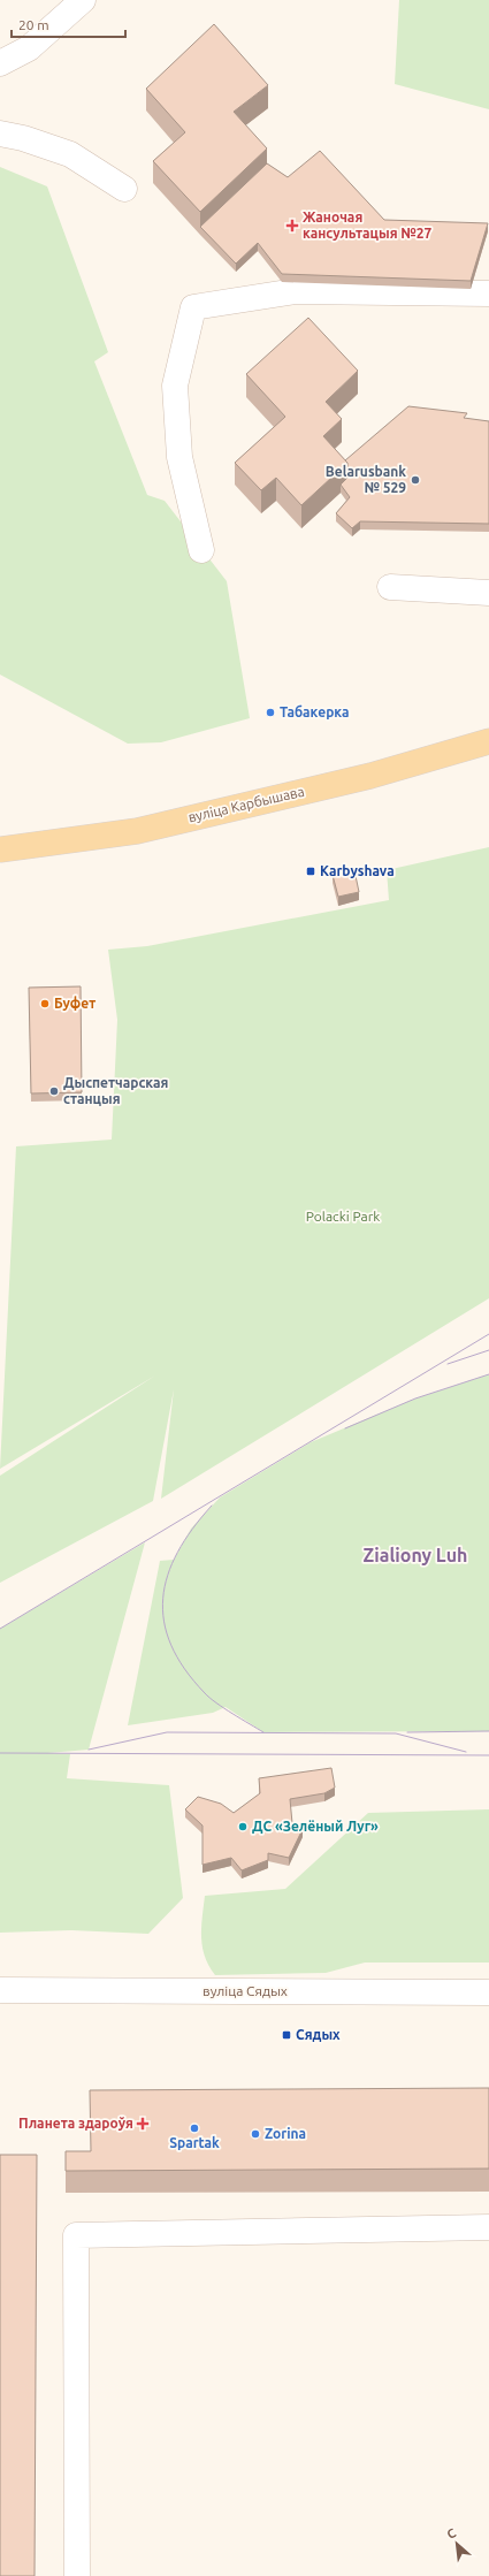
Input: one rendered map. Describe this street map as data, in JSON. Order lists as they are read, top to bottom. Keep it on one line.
{"streets":{"main road":["вуліца Карбышава"],"street":["вуліца Сядых"]},"districts":["Zialiony Luh"],"parks":["Polacki Park"],"places":{"health":["Жаночая кансультацыя №27","Планета здароўя"],"other":["Belarusbank № 529","Табакерка","Буфет","Дыспетчарская станцыя","ДС «Зелёный Луг»","Spartak","Zorina"],"transit":["Karbyshava","Сядых"]},"scale_bar":"20 m","north":"top left"}
